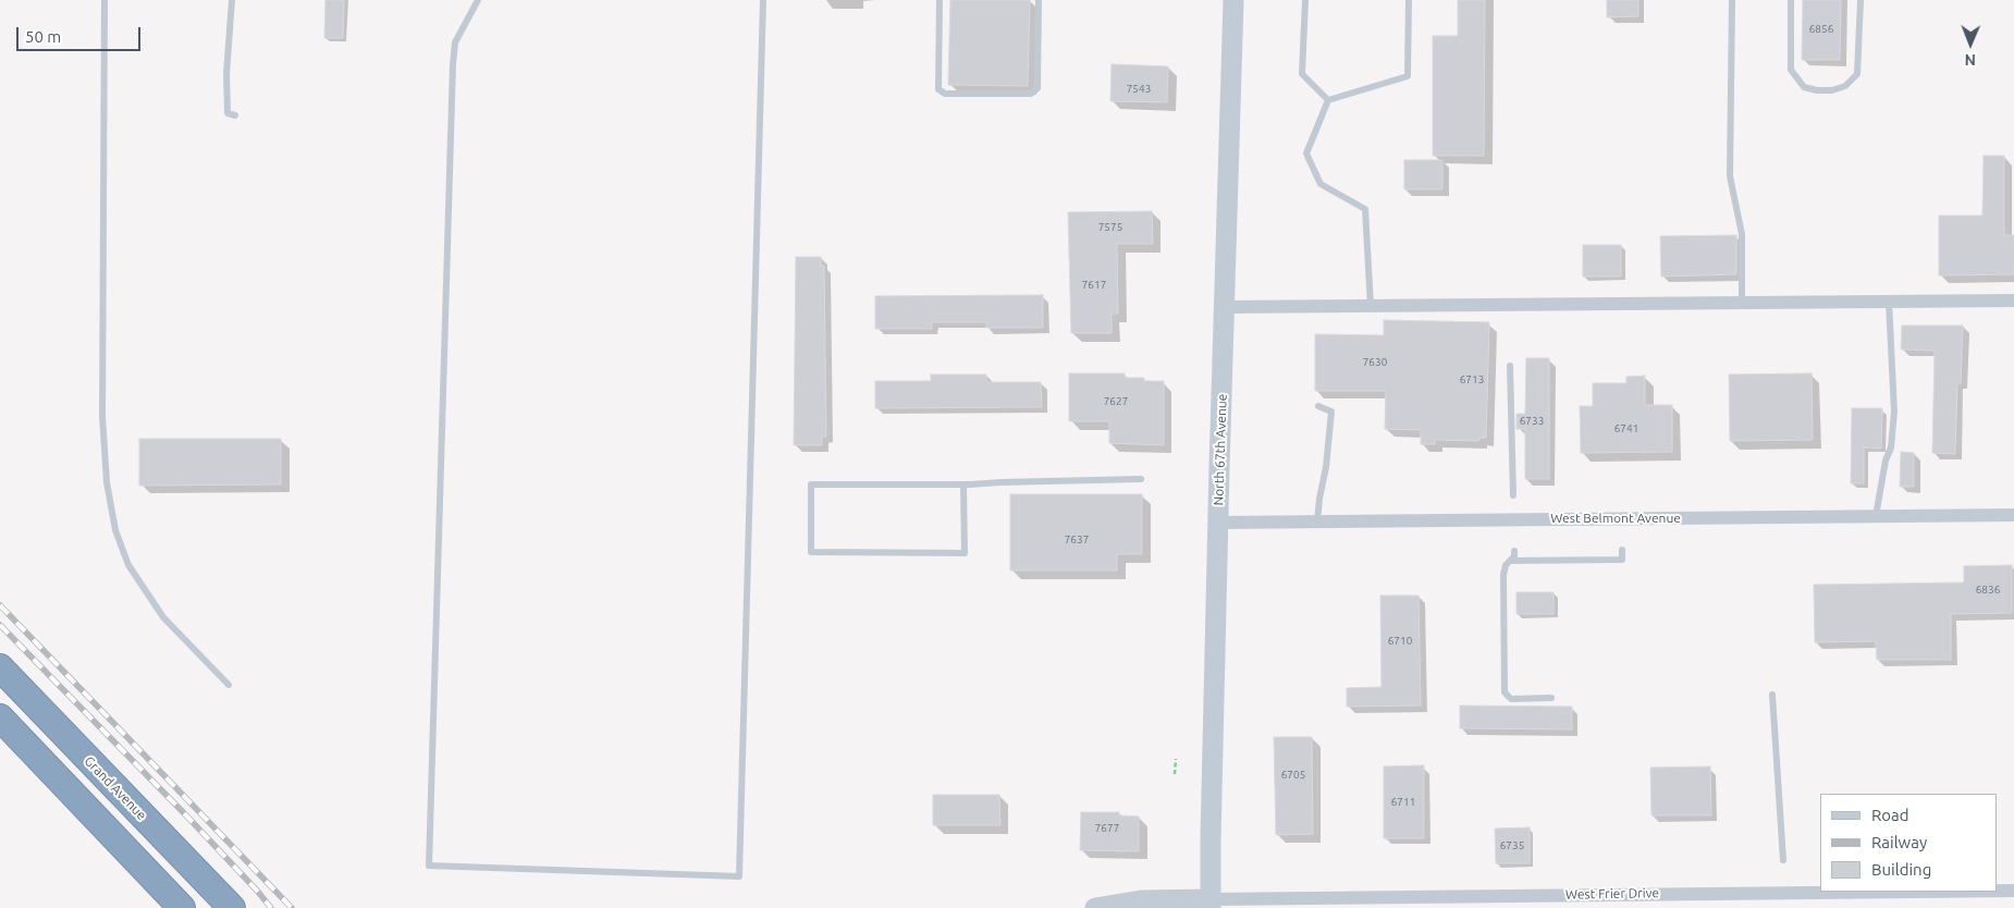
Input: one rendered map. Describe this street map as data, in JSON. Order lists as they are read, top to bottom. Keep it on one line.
{"streets":{"highway":["Grand Avenue"],"main road":["North 67th Avenue"],"street":["West Belmont Avenue","West Frier Drive"]},"crossings":[["North 67th Avenue","West Belmont Avenue"],["North 67th Avenue","West Frier Drive"]],"house_numbers":["6856","7543","7575","7617","7630","6713","7627","6733","6741","7637","6836","6710","6705","6711","7677","6735"],"legend":["Road","Railway","Building"],"scale_bar":"50 m","north":"bottom"}
